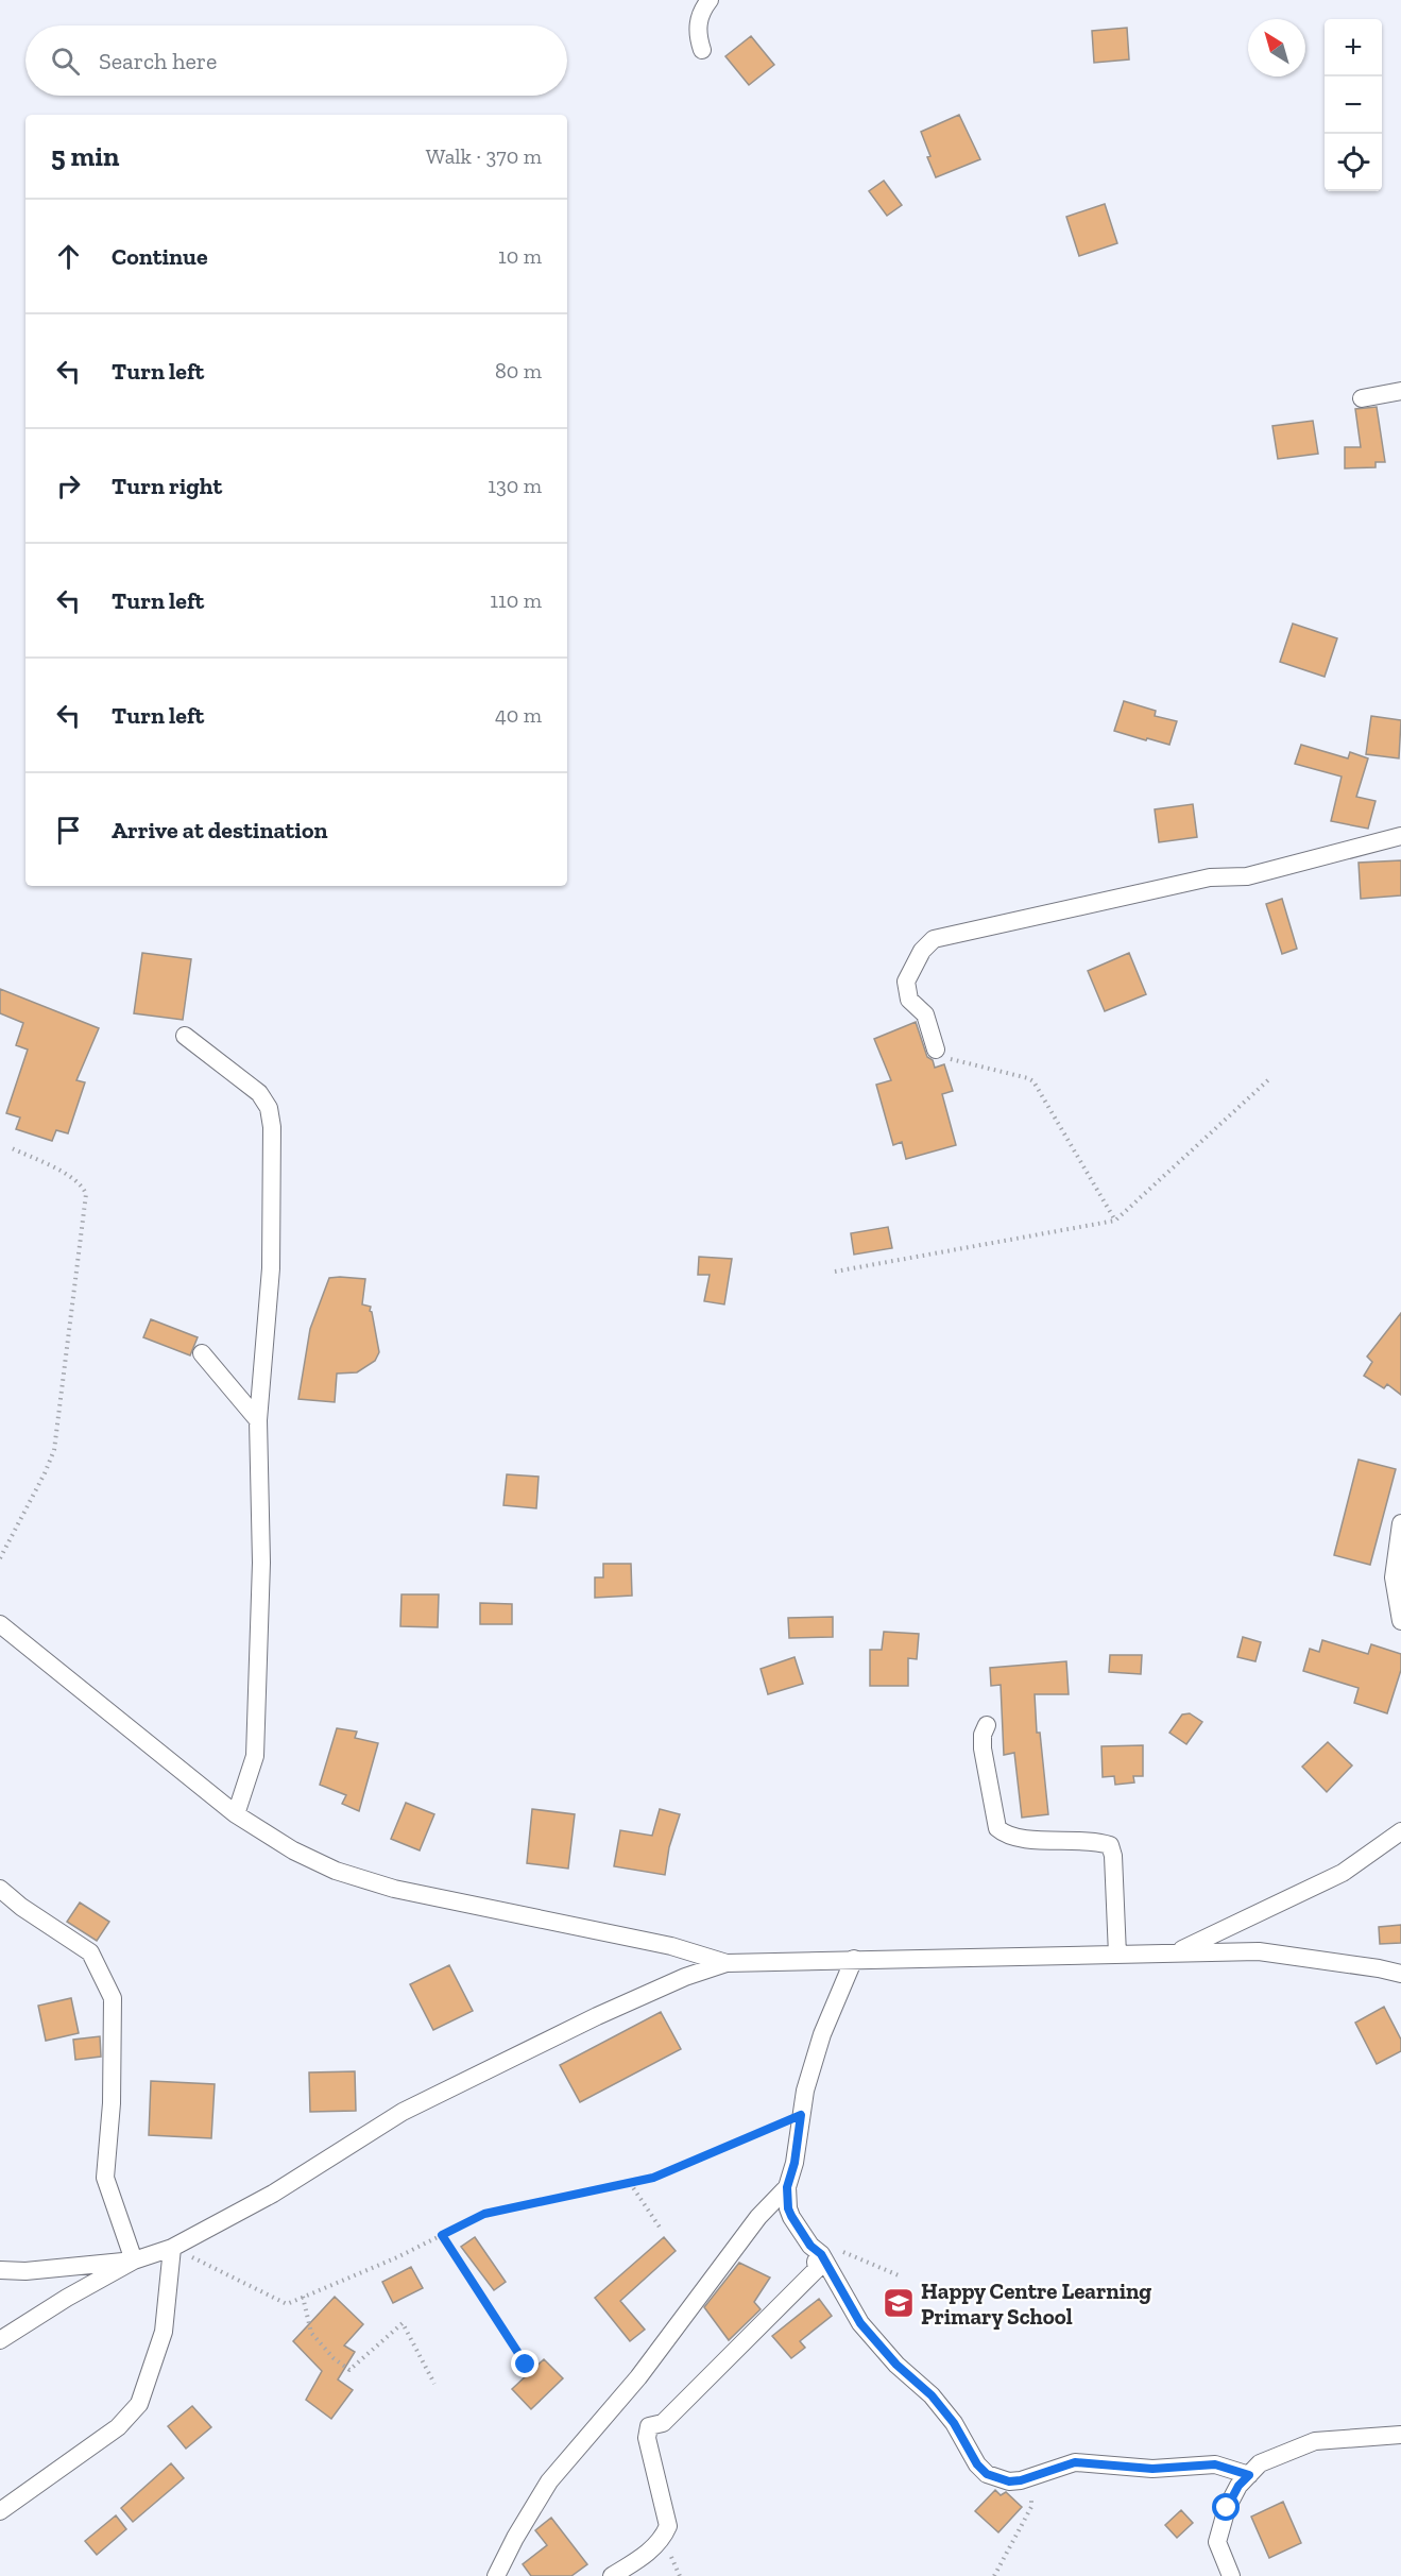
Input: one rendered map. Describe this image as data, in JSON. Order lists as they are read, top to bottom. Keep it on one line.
{"places":{"school or university":["Happy Centre Learning Primary School"]},"north":"top left","page":{"map_buttons":["+","−"],"search":"Search here","heading":["5 min","Walk · 370 m"],"list":[["Continue","10 m"],["Turn left","80 m"],["Turn right","130 m"],["Turn left","110 m"],["Turn left","40 m"],"Arrive at destination"]}}
